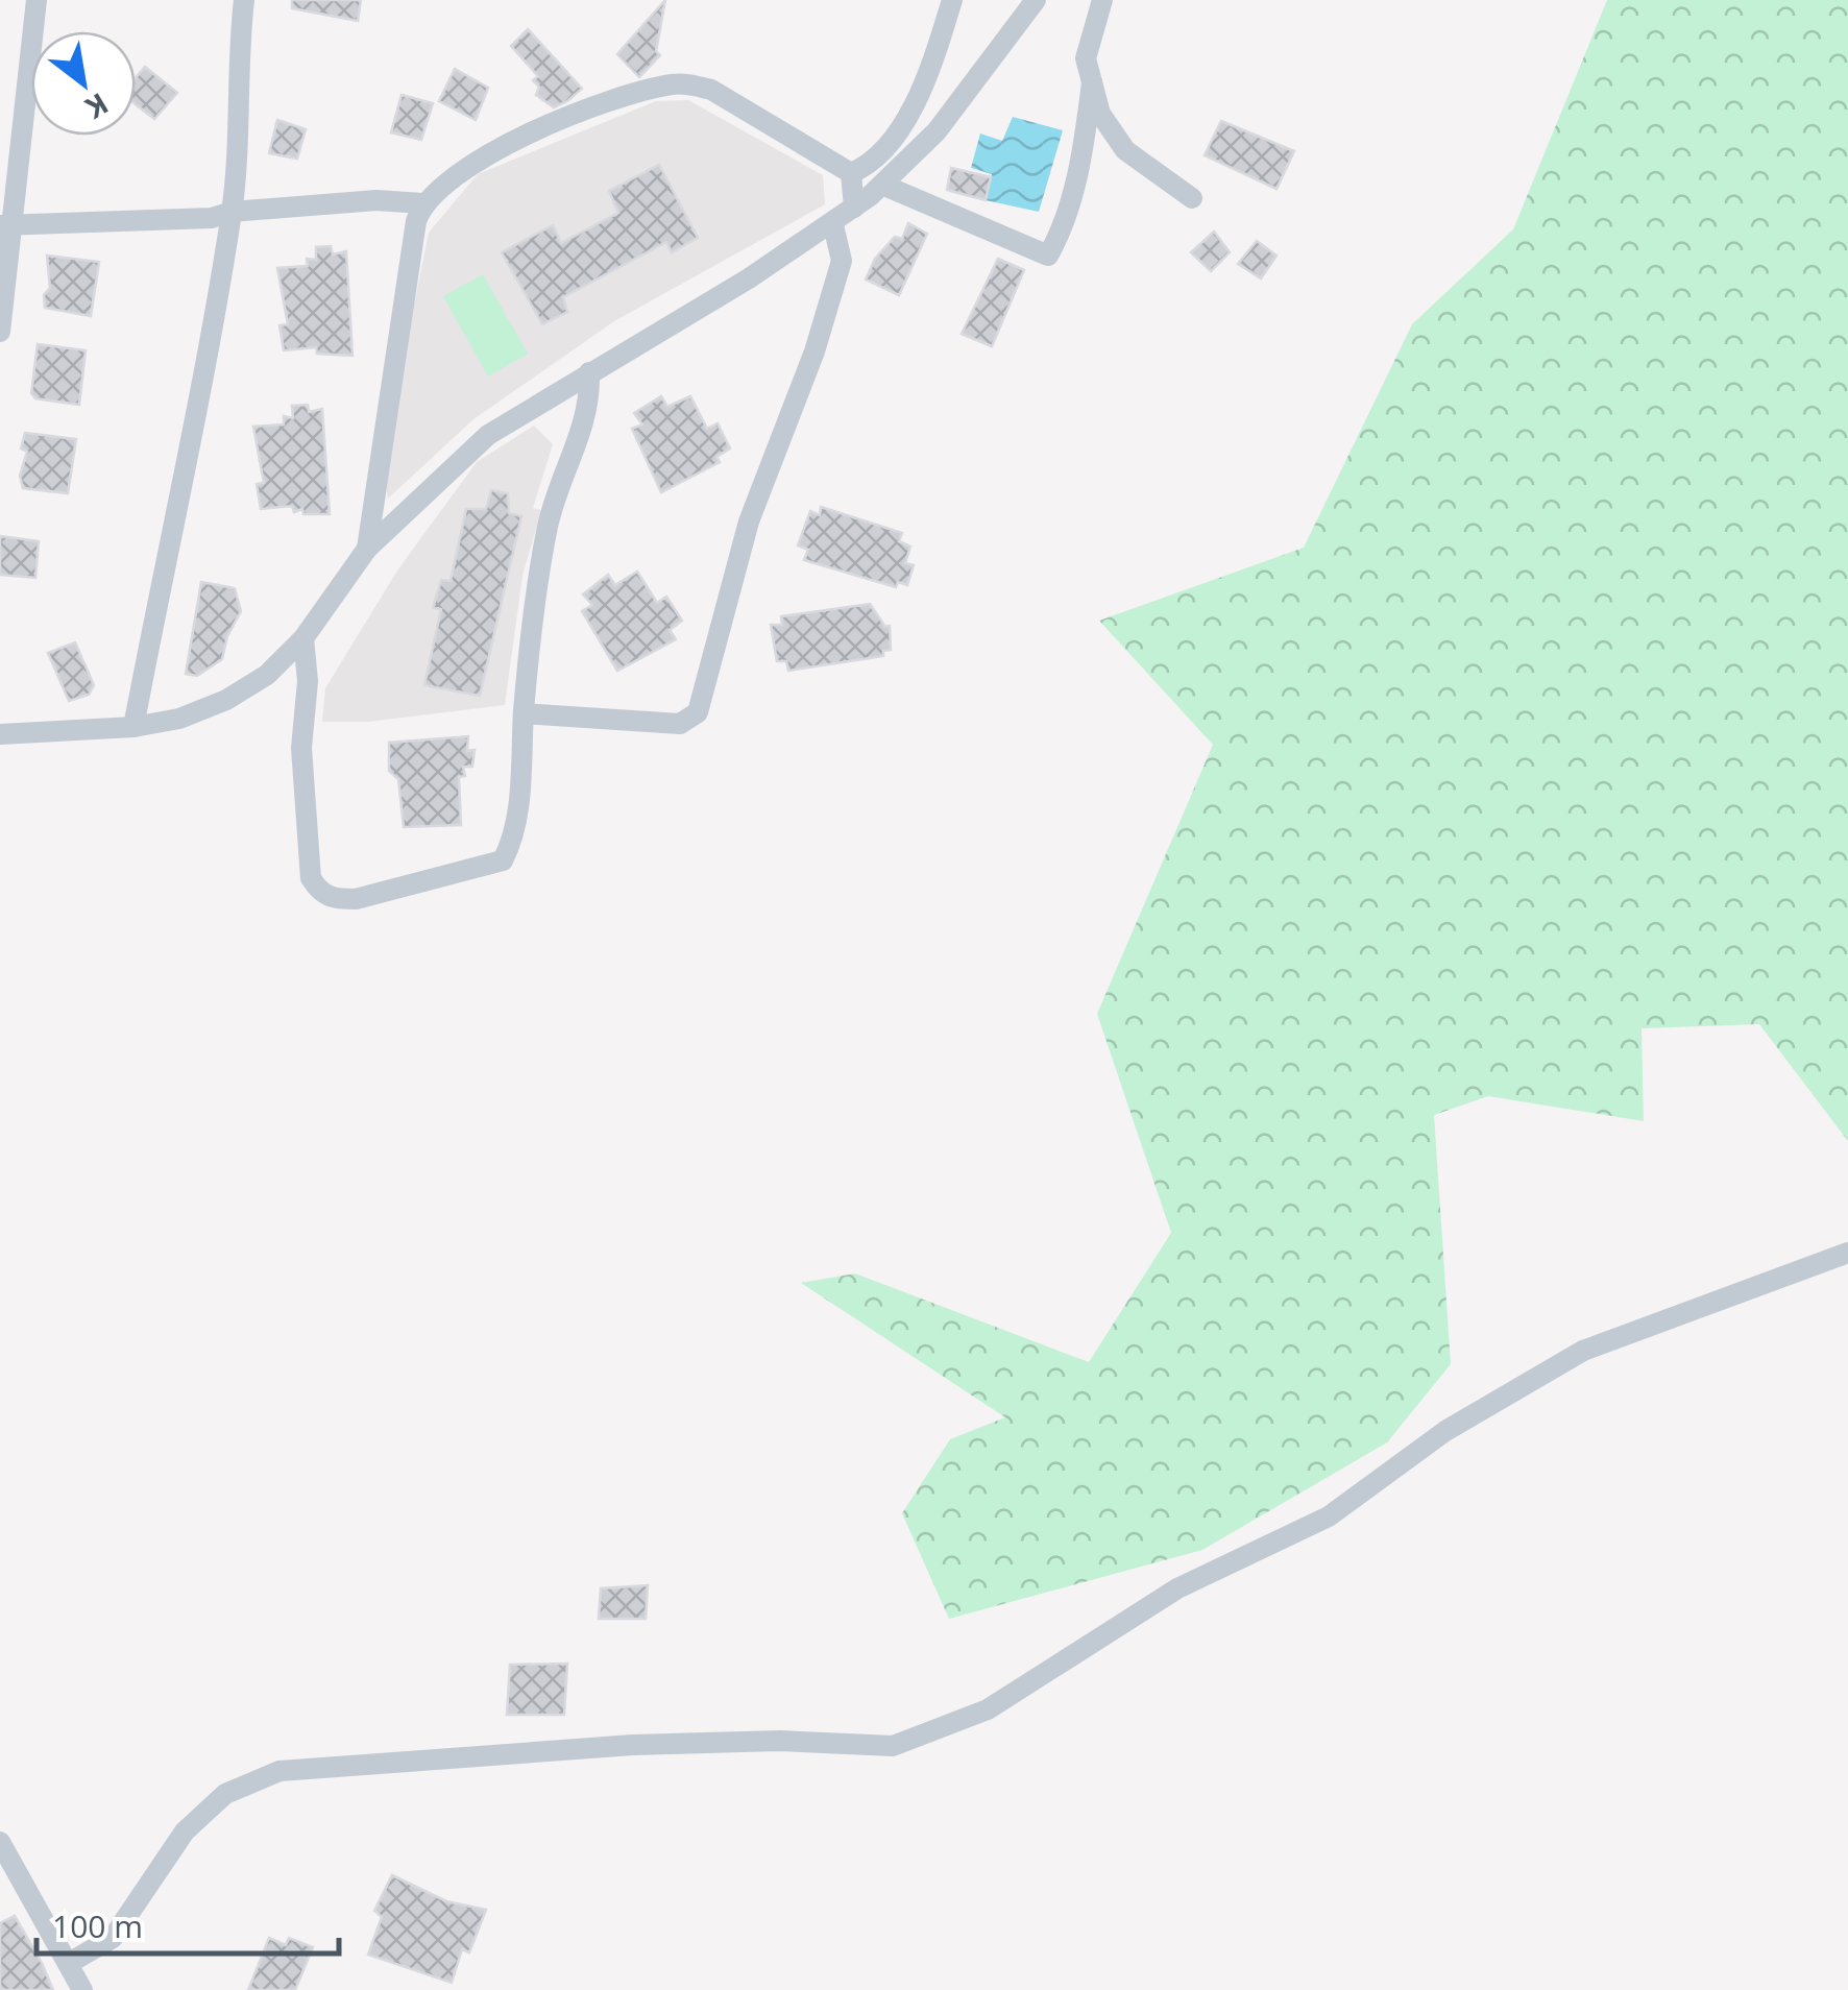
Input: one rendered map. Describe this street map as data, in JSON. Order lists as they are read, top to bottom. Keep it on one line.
{"scale_bar":"100 m","north":"bottom right"}
